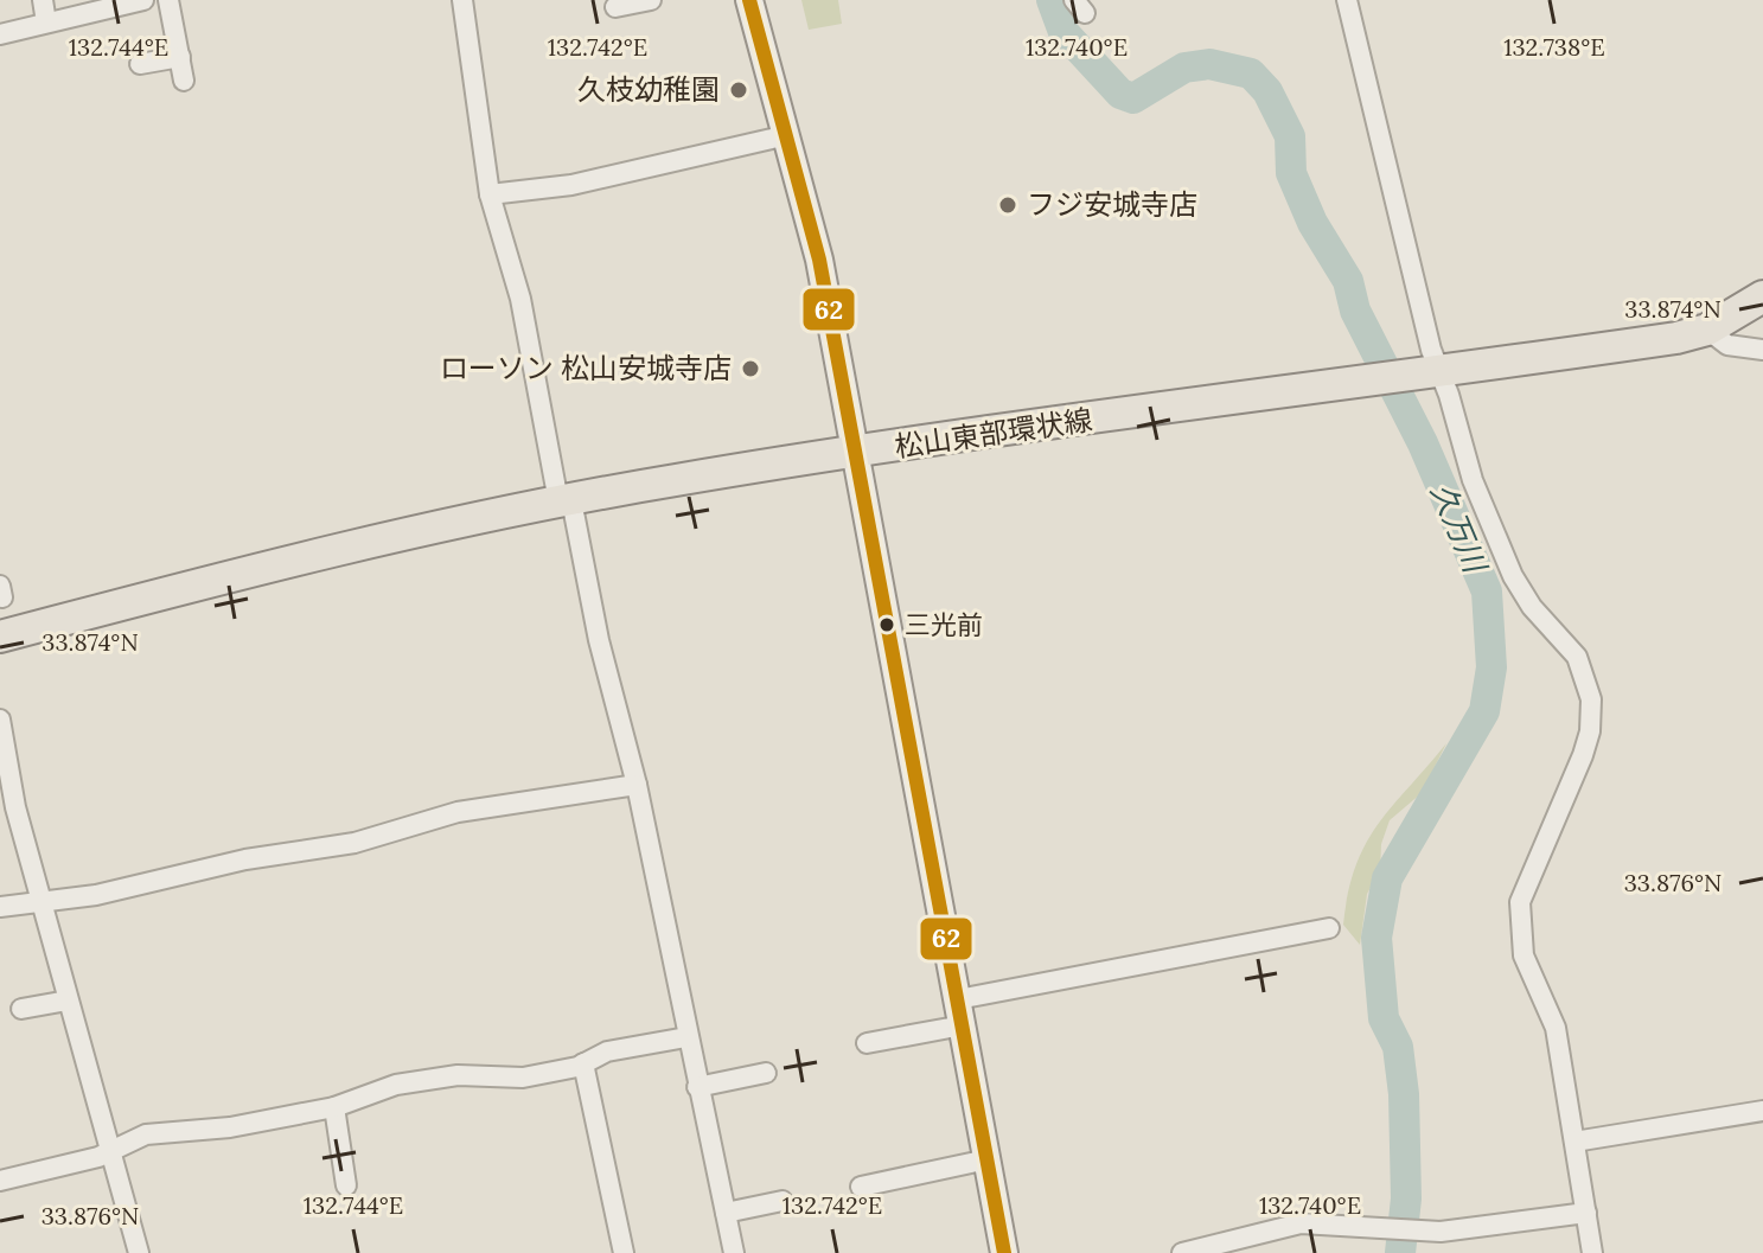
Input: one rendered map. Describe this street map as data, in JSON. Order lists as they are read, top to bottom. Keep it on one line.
{"streets":{"main road":["松山東部環状線"]},"water":["久万川"],"places":["久枝幼稚園","フジ安城寺店","ローソン 松山安城寺店","三光前"],"lines":["transit line 62"],"coordinates":["132.744°E","132.742°E","132.740°E","132.738°E","33.874°N","33.876°N"]}
